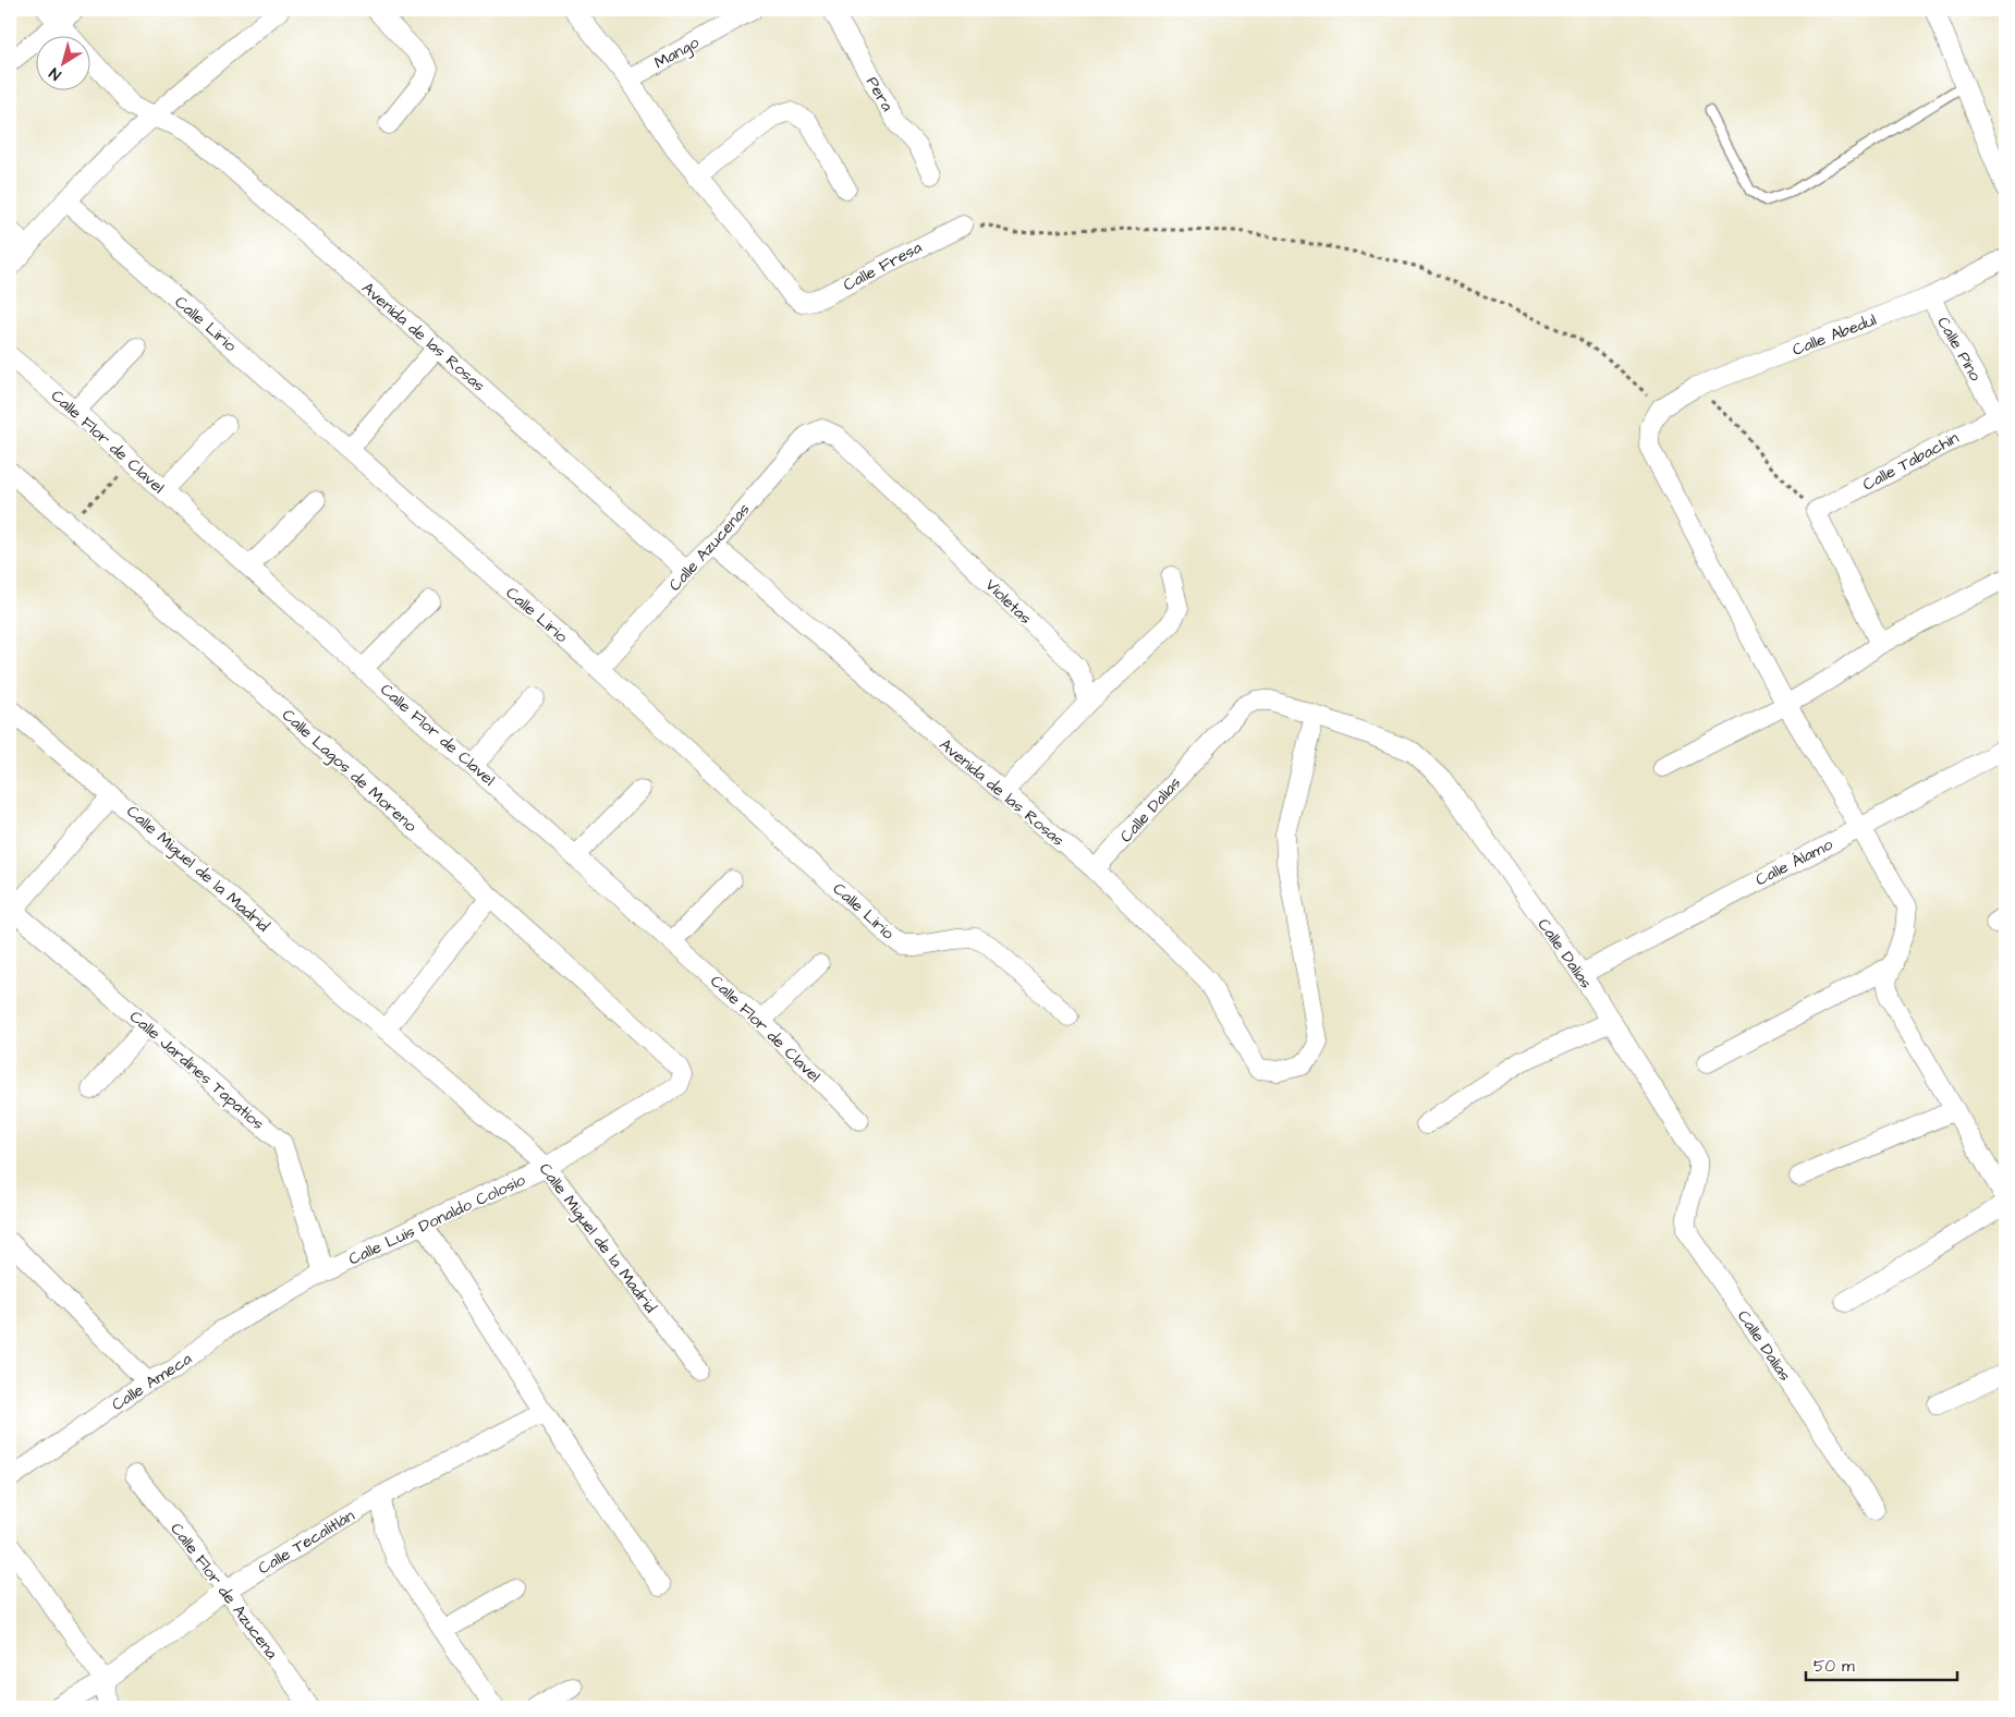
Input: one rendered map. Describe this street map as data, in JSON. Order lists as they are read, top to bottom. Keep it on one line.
{"streets":{"street":["Mango","Pera","Calle Fresa","Calle Lirio","Calle Abedul","Avenida de las Rosas","Calle Pino","Calle Flor de Clavel","Calle Tabachin","Calle Azucenas","Violetas","Calle Lagos de Moreno","Calle Dalias","Calle Álamo","Calle Miguel de la Madrid","Calle Jardines Tapatíos","Calle Luis Donaldo Colosio","Calle Ameca","Calle Tecalitlán","Calle Flor de Azucena"]},"crossings":[["Calle Lirio","Calle Azucenas"],["Calle Abedul","Calle Pino"],["Avenida de las Rosas","Calle Azucenas"],["Avenida de las Rosas","Calle Dalias"],["Calle Pino","Calle Tabachin"],["Calle Azucenas","Violetas"],["Calle Lagos de Moreno","Calle Luis Donaldo Colosio"],["Calle Dalias","Calle Álamo"],["Calle Miguel de la Madrid","Calle Luis Donaldo Colosio"],["Calle Jardines Tapatíos","Calle Luis Donaldo Colosio"],["Calle Jardines Tapatíos","Calle Ameca"],["Calle Luis Donaldo Colosio","Calle Ameca"],["Calle Tecalitlán","Calle Flor de Azucena"]],"scale_bar":"50 m","north":"bottom left"}
